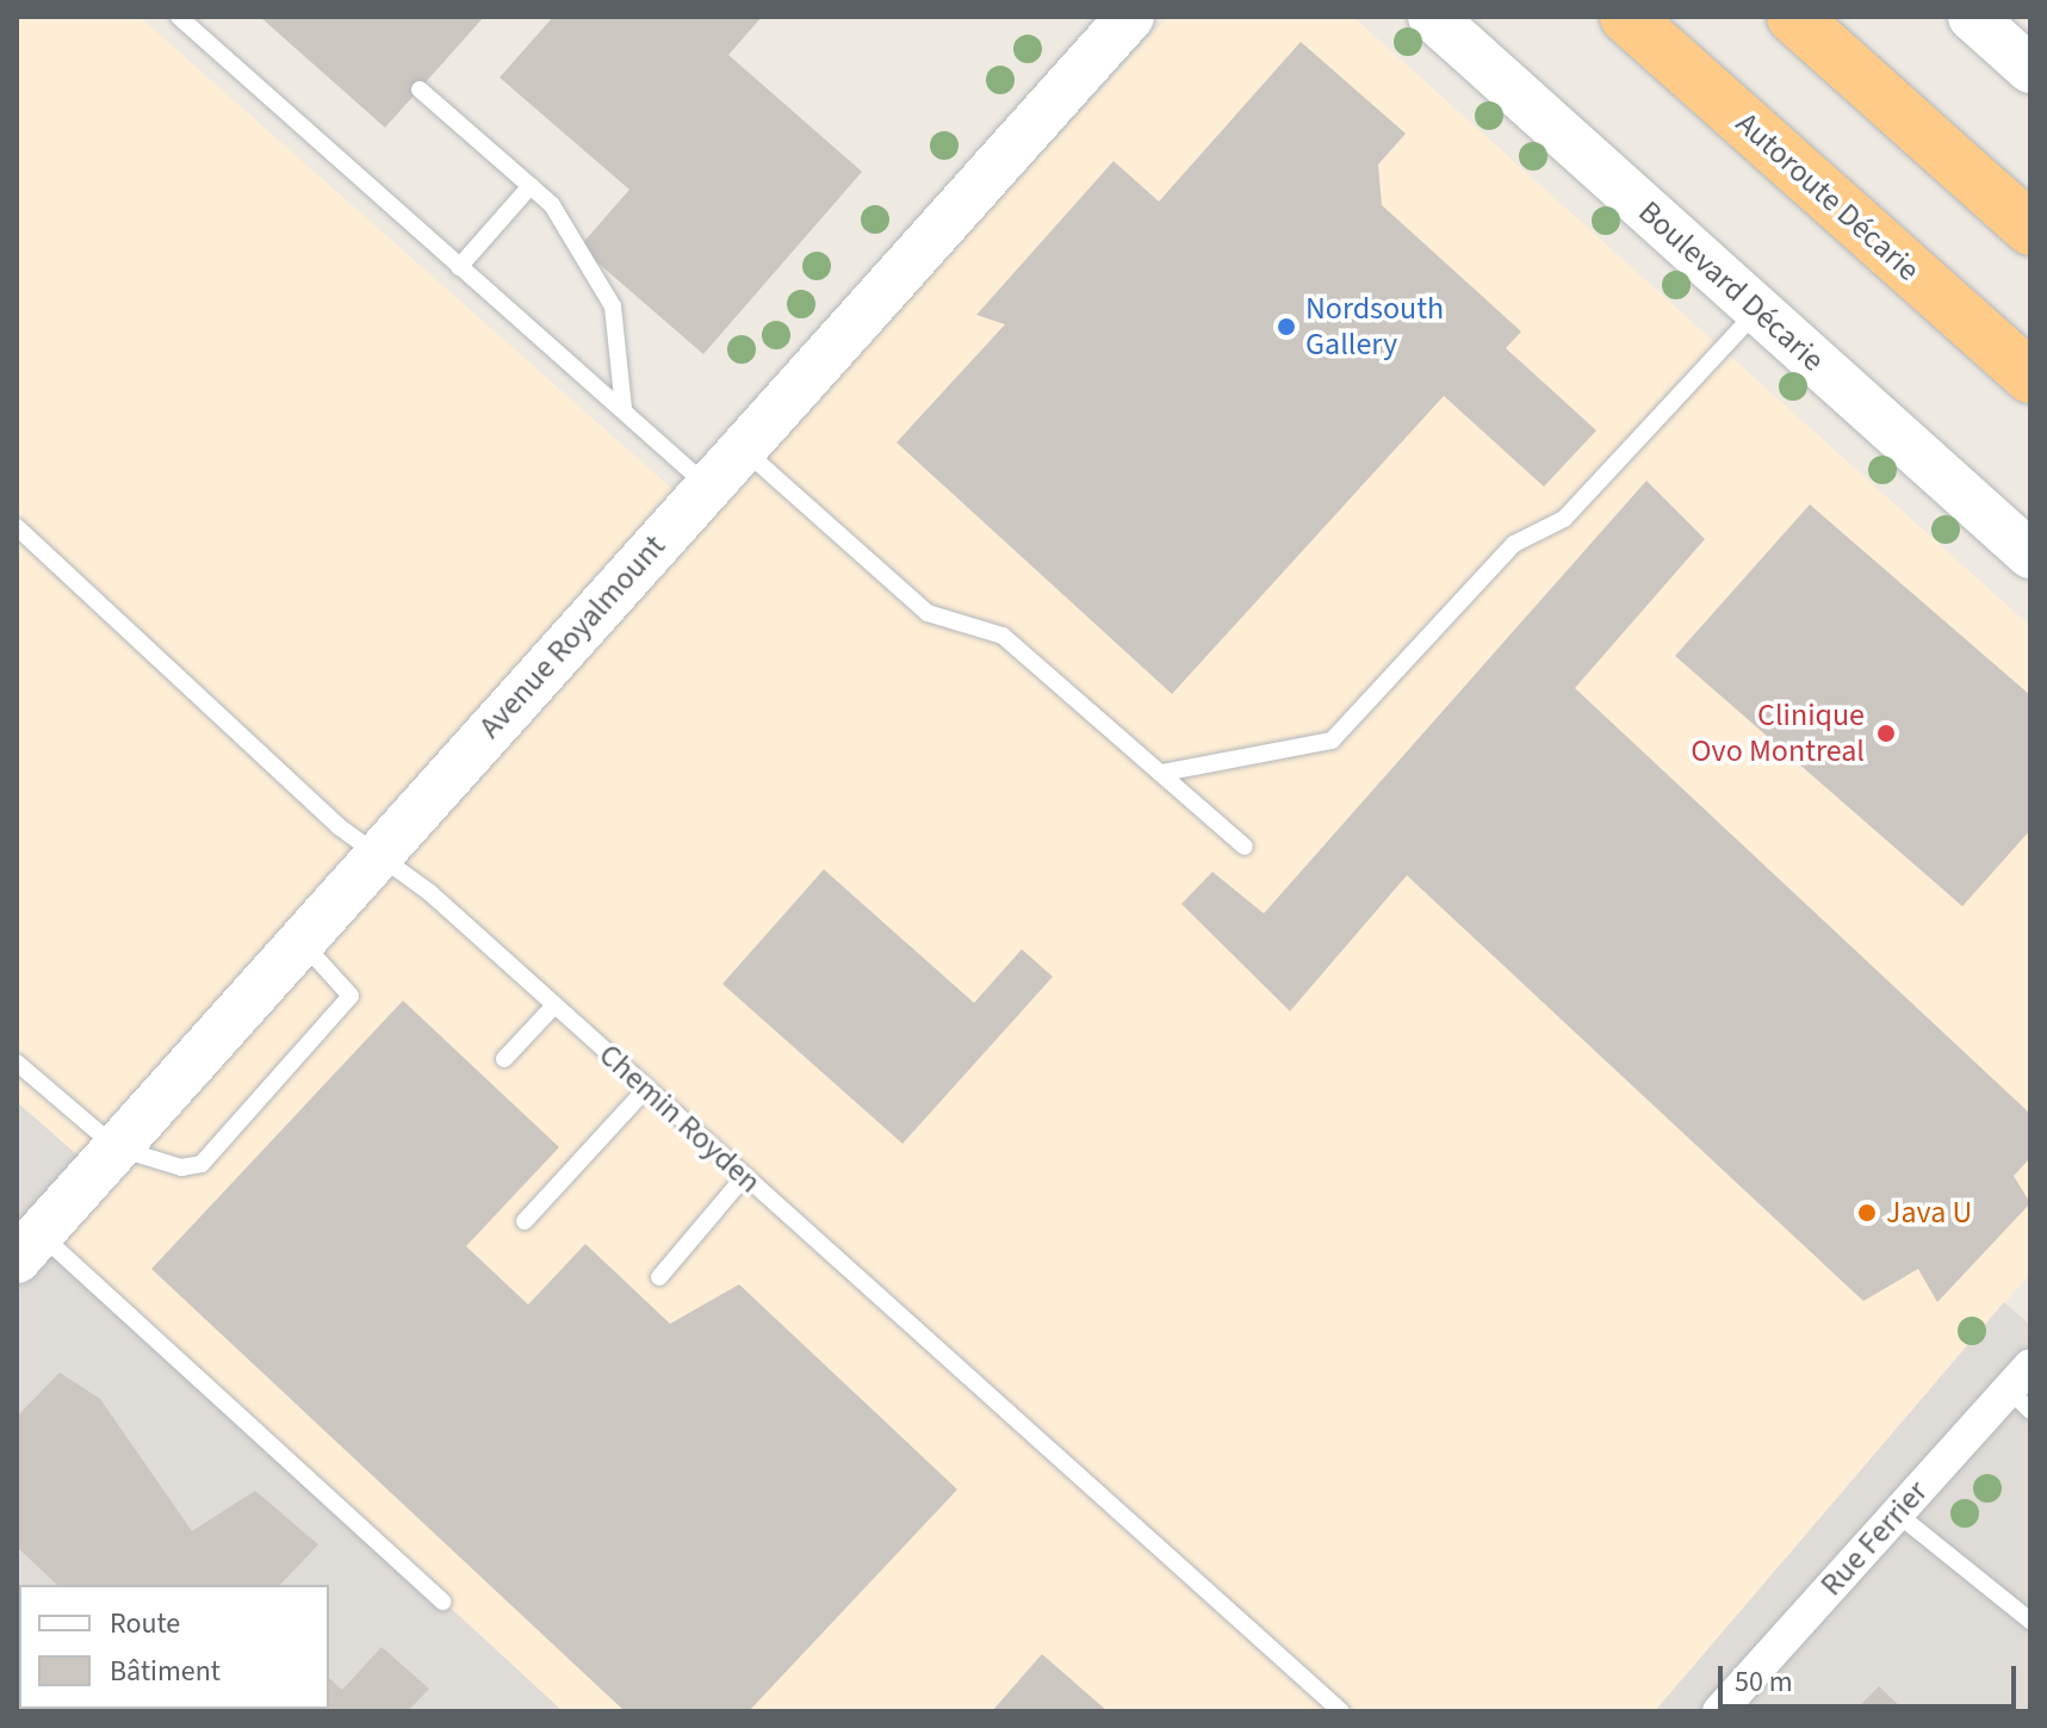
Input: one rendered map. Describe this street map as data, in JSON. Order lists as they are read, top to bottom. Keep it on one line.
{"streets":{"highway":["Autoroute Décarie"],"street":["Boulevard Décarie","Avenue Royalmount","Rue Ferrier"],"lane":["Chemin Royden"]},"crossings":[["Avenue Royalmount","Chemin Royden"]],"places":["Nordsouth Gallery","Clinique Ovo Montreal","Java U"],"legend":["Route","Bâtiment"],"scale_bar":"50 m"}
